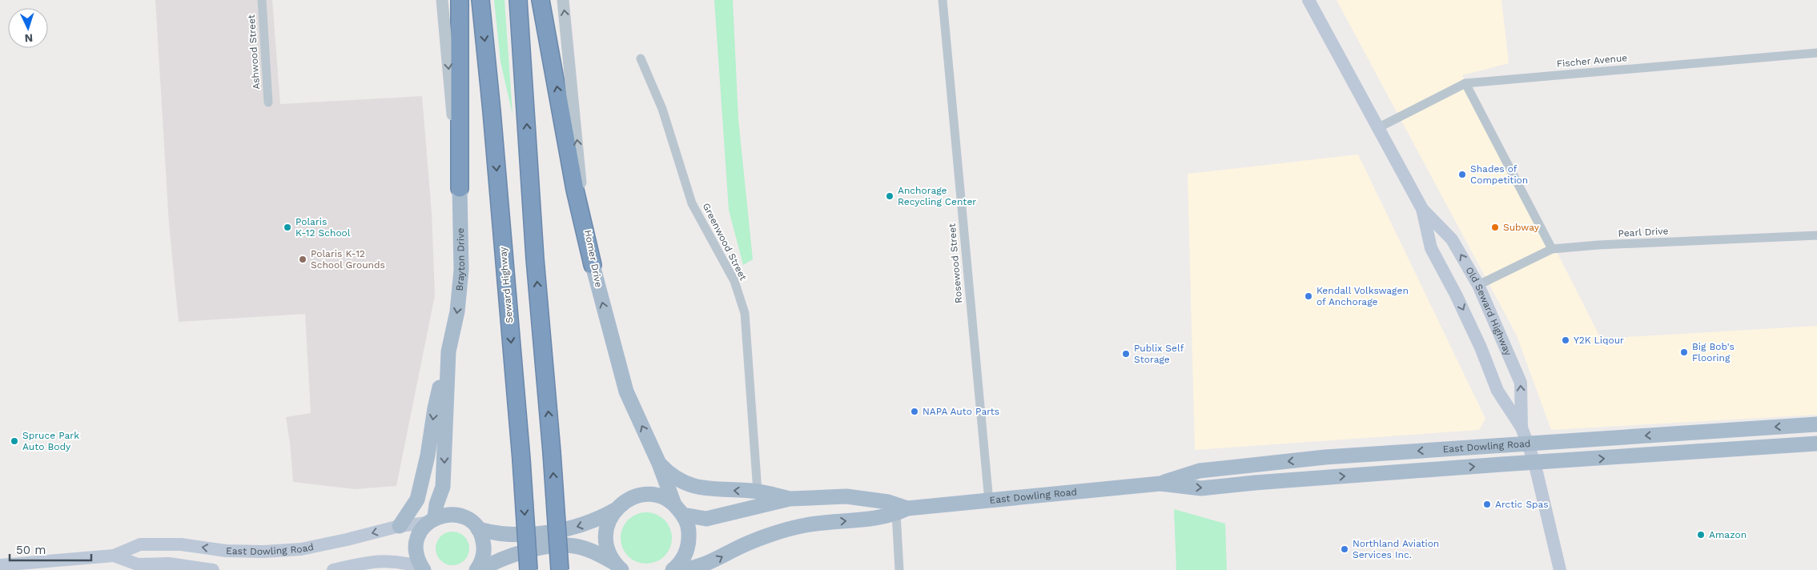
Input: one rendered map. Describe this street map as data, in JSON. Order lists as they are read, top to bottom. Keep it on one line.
{"streets":{"highway":["Seward Highway"],"main road":["Homer Drive","Brayton Drive","Old Seward Highway","East Dowling Road"],"street":["Ashwood Street","Fischer Avenue","Pearl Drive","Greenwood Street","Rosewood Street"]},"crossings":[["Fischer Avenue","Old Seward Highway"],["Pearl Drive","Old Seward Highway"],["Homer Drive","East Dowling Road"],["Brayton Drive","East Dowling Road"],["Rosewood Street","East Dowling Road"],["Old Seward Highway","East Dowling Road"]],"one_way":["Homer Drive","Brayton Drive"],"places":["Shades of Competition","Anchorage Recycling Center","Polaris K-12 School","Subway","Polaris K-12 School Grounds","Kendall Volkswagen of Anchorage","Y2K Liqour","Big Bob's Flooring","Publix Self Storage","NAPA Auto Parts","Spruce Park Auto Body","Arctic Spas","Amazon","Northland Aviation Services Inc."],"scale_bar":"50 m","north":"bottom"}
